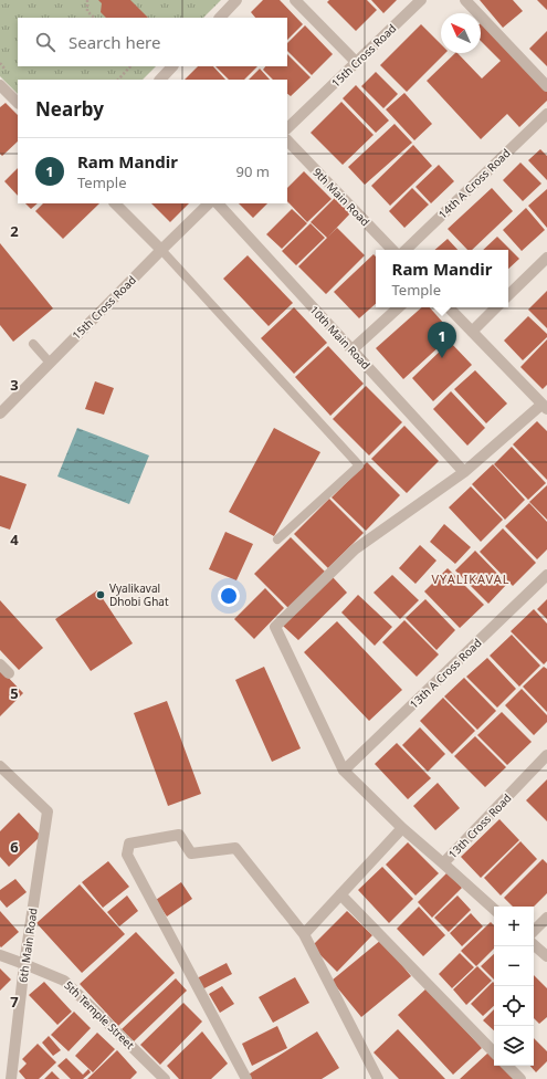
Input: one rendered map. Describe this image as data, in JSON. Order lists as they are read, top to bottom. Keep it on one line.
{"streets":{"street":["15th Cross Road","14th A Cross Road","9th Main Road","10th Main Road","13th A Cross Road","13th Cross Road","6th Main Road","5th Temple Street"]},"crossings":[["6th Main Road","5th Temple Street"]],"districts":["VYALIKAVAL"],"places":["Vyalikaval Dhobi Ghat"],"north":"top left","page":{"search":"Search here","heading":"Nearby","list":[{"mark":"1","name":"Ram Mandir","note":"Temple","value":"90 m"}],"popup":["Ram Mandir","Temple"],"pins":"1","map_buttons":["+","−"]},"grid":{"rows":["2","3","4","5","6","7"]}}
